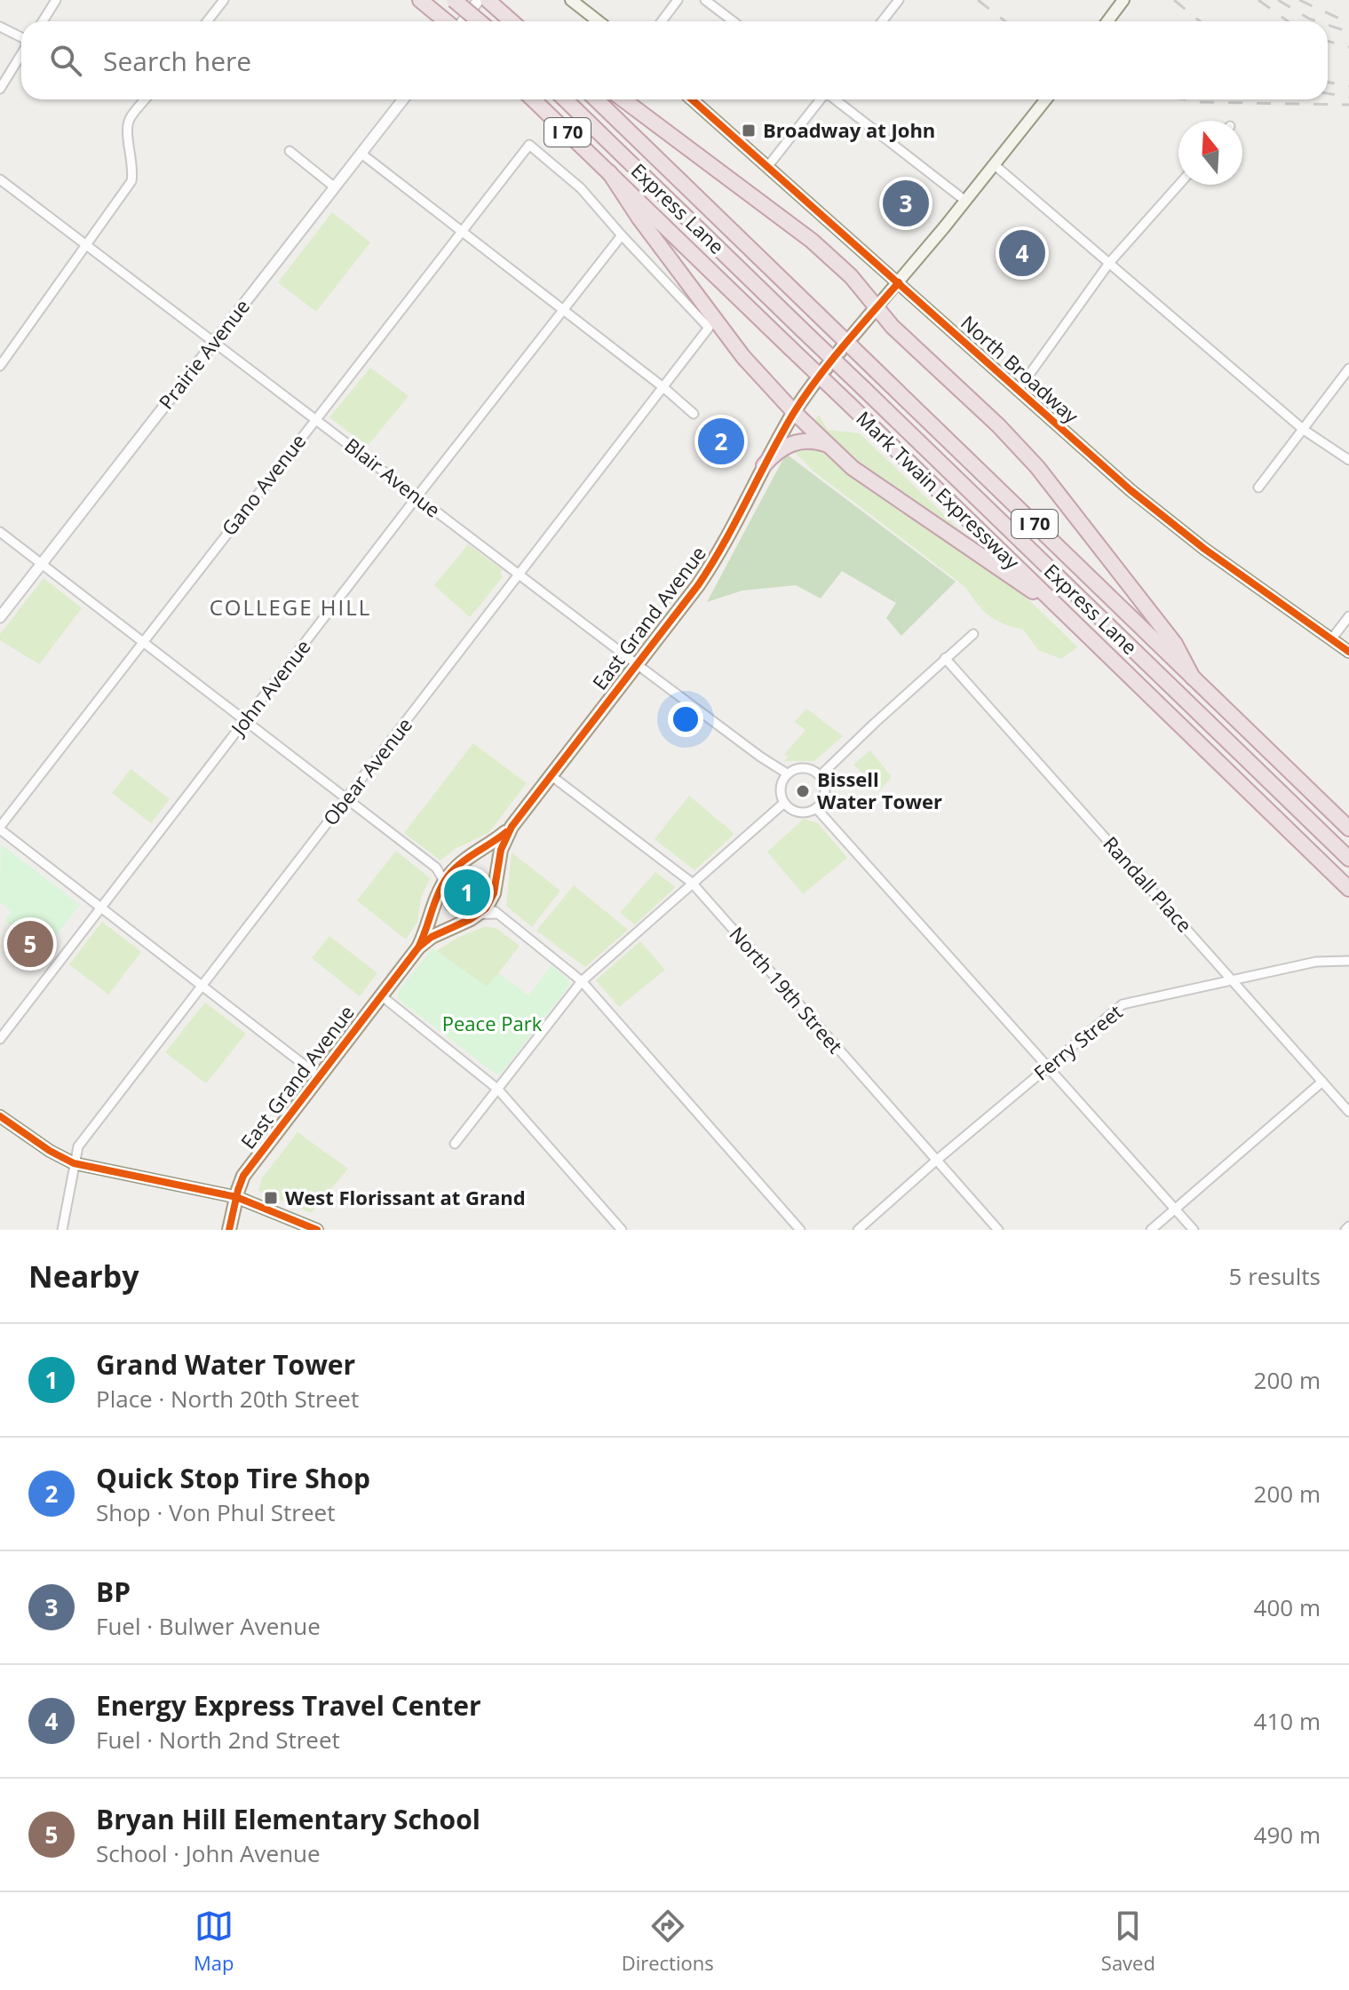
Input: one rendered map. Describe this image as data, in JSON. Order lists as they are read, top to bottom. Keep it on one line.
{"streets":{"highway":["I 70","Express Lane","Mark Twain Expressway"],"main road":["North Broadway","East Grand Avenue"],"street":["Prairie Avenue","Blair Avenue","Gano Avenue","John Avenue","Obear Avenue","Randall Place","North 19th Street","Ferry Street"]},"crossings":[["Prairie Avenue","Blair Avenue"],["North Broadway","East Grand Avenue"],["Blair Avenue","Gano Avenue"],["Blair Avenue","East Grand Avenue"],["Blair Avenue","John Avenue"],["Blair Avenue","Obear Avenue"],["Gano Avenue","John Avenue"],["Gano Avenue","Obear Avenue"],["East Grand Avenue","North 19th Street"],["John Avenue","Obear Avenue"],["Randall Place","Ferry Street"],["North 19th Street","Ferry Street"]],"districts":["COLLEGE HILL"],"parks":["Peace Park"],"places":{"transit":["Broadway at John","West Florissant at Grand"],"other":["Bissell Water Tower"]},"north":"top","page":{"search":"Search here","pins":["3","4","2","1","5"],"heading":["Nearby","5 results"],"list":[{"mark":"1","name":"Grand Water Tower","note":"Place · North 20th Street","value":"200 m"},{"mark":"2","name":"Quick Stop Tire Shop","note":"Shop · Von Phul Street","value":"200 m"},{"mark":"3","name":"BP","note":"Fuel · Bulwer Avenue","value":"400 m"},{"mark":"4","name":"Energy Express Travel Center","note":"Fuel · North 2nd Street","value":"410 m"},{"mark":"5","name":"Bryan Hill Elementary School","note":"School · John Avenue","value":"490 m"}],"nav":["Map","Directions","Saved"]}}
